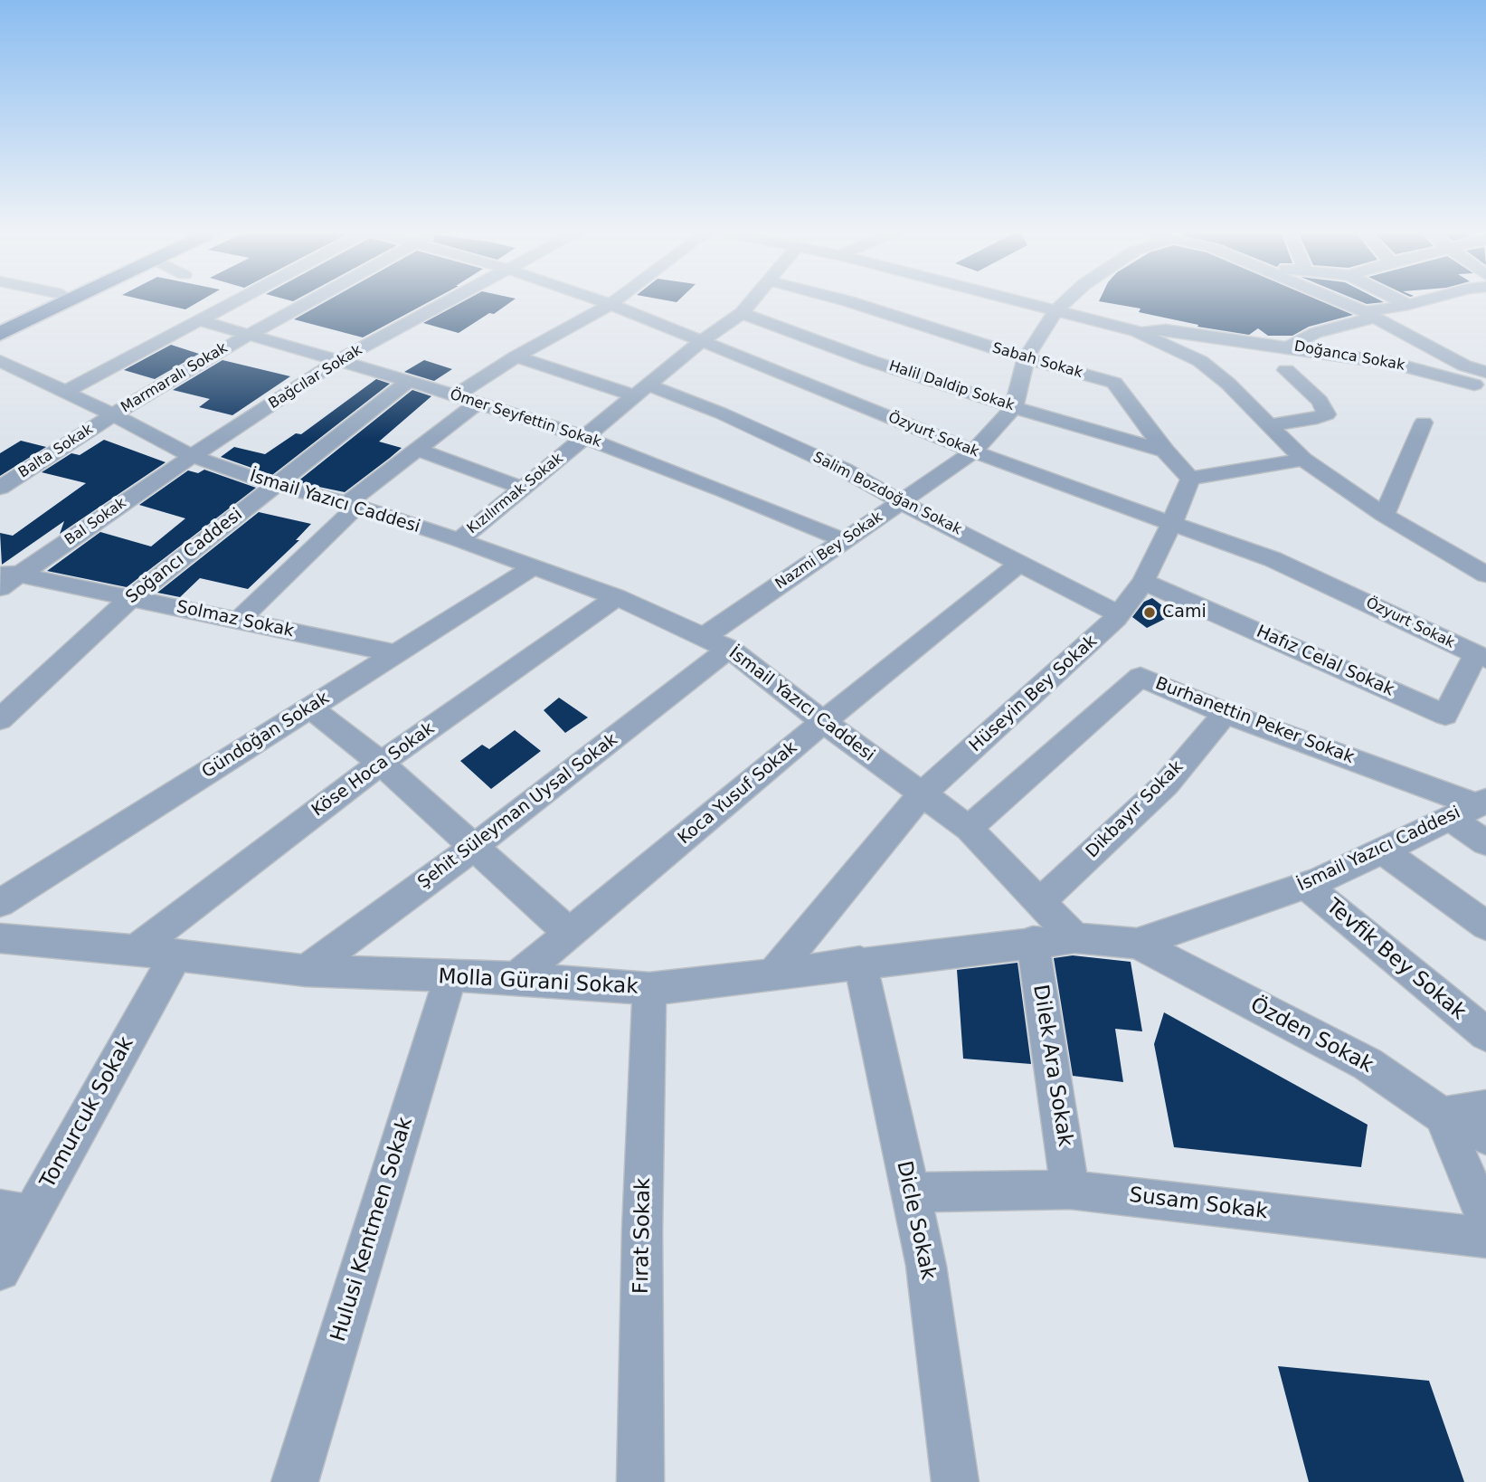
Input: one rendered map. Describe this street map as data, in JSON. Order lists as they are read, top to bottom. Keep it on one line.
{"streets":{"street":["Doğanca Sokak","Sabah Sokak","Bağcılar Sokak","Marmaralı Sokak","Halil Daldip Sokak","Ömer Seyfettin Sokak","Özyurt Sokak","Balta Sokak","Kızılırmak Sokak","Salim Bozdoğan Sokak","İsmail Yazıcı Caddesi","Bal Sokak","Nazmi Bey Sokak","Soğancı Caddesi","Solmaz Sokak","Hafız Celal Sokak","Hüseyin Bey Sokak","Burhanettin Peker Sokak","Gündoğan Sokak","Köse Hoca Sokak","Koca Yusuf Sokak","Dikbayır Sokak","Şehit Süleyman Uysal Sokak","Tevfik Bey Sokak","Molla Gürani Sokak","Özden Sokak","Dilek Ara Sokak","Tomurcuk Sokak","Susam Sokak","Dicle Sokak","Hulusi Kentmen Sokak","Fırat Sokak"]},"crossings":[["Sabah Sokak","Halil Daldip Sokak"],["Sabah Sokak","Nazmi Bey Sokak"],["Sabah Sokak","Hüseyin Bey Sokak"],["Bağcılar Sokak","Ömer Seyfettin Sokak"],["Bağcılar Sokak","İsmail Yazıcı Caddesi"],["Bağcılar Sokak","Bal Sokak"],["Marmaralı Sokak","Ömer Seyfettin Sokak"],["Marmaralı Sokak","Balta Sokak"],["Marmaralı Sokak","İsmail Yazıcı Caddesi"],["Halil Daldip Sokak","Kızılırmak Sokak"],["Halil Daldip Sokak","Nazmi Bey Sokak"],["Ömer Seyfettin Sokak","Kızılırmak Sokak"],["Ömer Seyfettin Sokak","Nazmi Bey Sokak"],["Ömer Seyfettin Sokak","Soğancı Caddesi"],["Özyurt Sokak","Kızılırmak Sokak"],["Özyurt Sokak","Nazmi Bey Sokak"],["Özyurt Sokak","Hafız Celal Sokak"],["Özyurt Sokak","Hüseyin Bey Sokak"],["Balta Sokak","İsmail Yazıcı Caddesi"],["Kızılırmak Sokak","Salim Bozdoğan Sokak"],["Kızılırmak Sokak","İsmail Yazıcı Caddesi"],["Salim Bozdoğan Sokak","Nazmi Bey Sokak"],["Salim Bozdoğan Sokak","Hüseyin Bey Sokak"],["Salim Bozdoğan Sokak","Koca Yusuf Sokak"],["İsmail Yazıcı Caddesi","Bal Sokak"],["İsmail Yazıcı Caddesi","Nazmi Bey Sokak"],["İsmail Yazıcı Caddesi","Soğancı Caddesi"],["İsmail Yazıcı Caddesi","Hüseyin Bey Sokak"],["İsmail Yazıcı Caddesi","Burhanettin Peker Sokak"],["İsmail Yazıcı Caddesi","Gündoğan Sokak"],["İsmail Yazıcı Caddesi","Köse Hoca Sokak"],["İsmail Yazıcı Caddesi","Koca Yusuf Sokak"],["İsmail Yazıcı Caddesi","Dikbayır Sokak"],["İsmail Yazıcı Caddesi","Şehit Süleyman Uysal Sokak"],["İsmail Yazıcı Caddesi","Tevfik Bey Sokak"],["İsmail Yazıcı Caddesi","Molla Gürani Sokak"],["İsmail Yazıcı Caddesi","Özden Sokak"],["Bal Sokak","Solmaz Sokak"],["Nazmi Bey Sokak","Şehit Süleyman Uysal Sokak"],["Soğancı Caddesi","Solmaz Sokak"],["Solmaz Sokak","Gündoğan Sokak"],["Hafız Celal Sokak","Hüseyin Bey Sokak"],["Hüseyin Bey Sokak","Molla Gürani Sokak"],["Burhanettin Peker Sokak","Dikbayır Sokak"],["Köse Hoca Sokak","Molla Gürani Sokak"],["Koca Yusuf Sokak","Molla Gürani Sokak"],["Şehit Süleyman Uysal Sokak","Molla Gürani Sokak"],["Molla Gürani Sokak","Dilek Ara Sokak"],["Molla Gürani Sokak","Tomurcuk Sokak"],["Molla Gürani Sokak","Dicle Sokak"],["Molla Gürani Sokak","Hulusi Kentmen Sokak"],["Molla Gürani Sokak","Fırat Sokak"],["Dilek Ara Sokak","Susam Sokak"],["Susam Sokak","Dicle Sokak"]],"places":["Cami"]}
